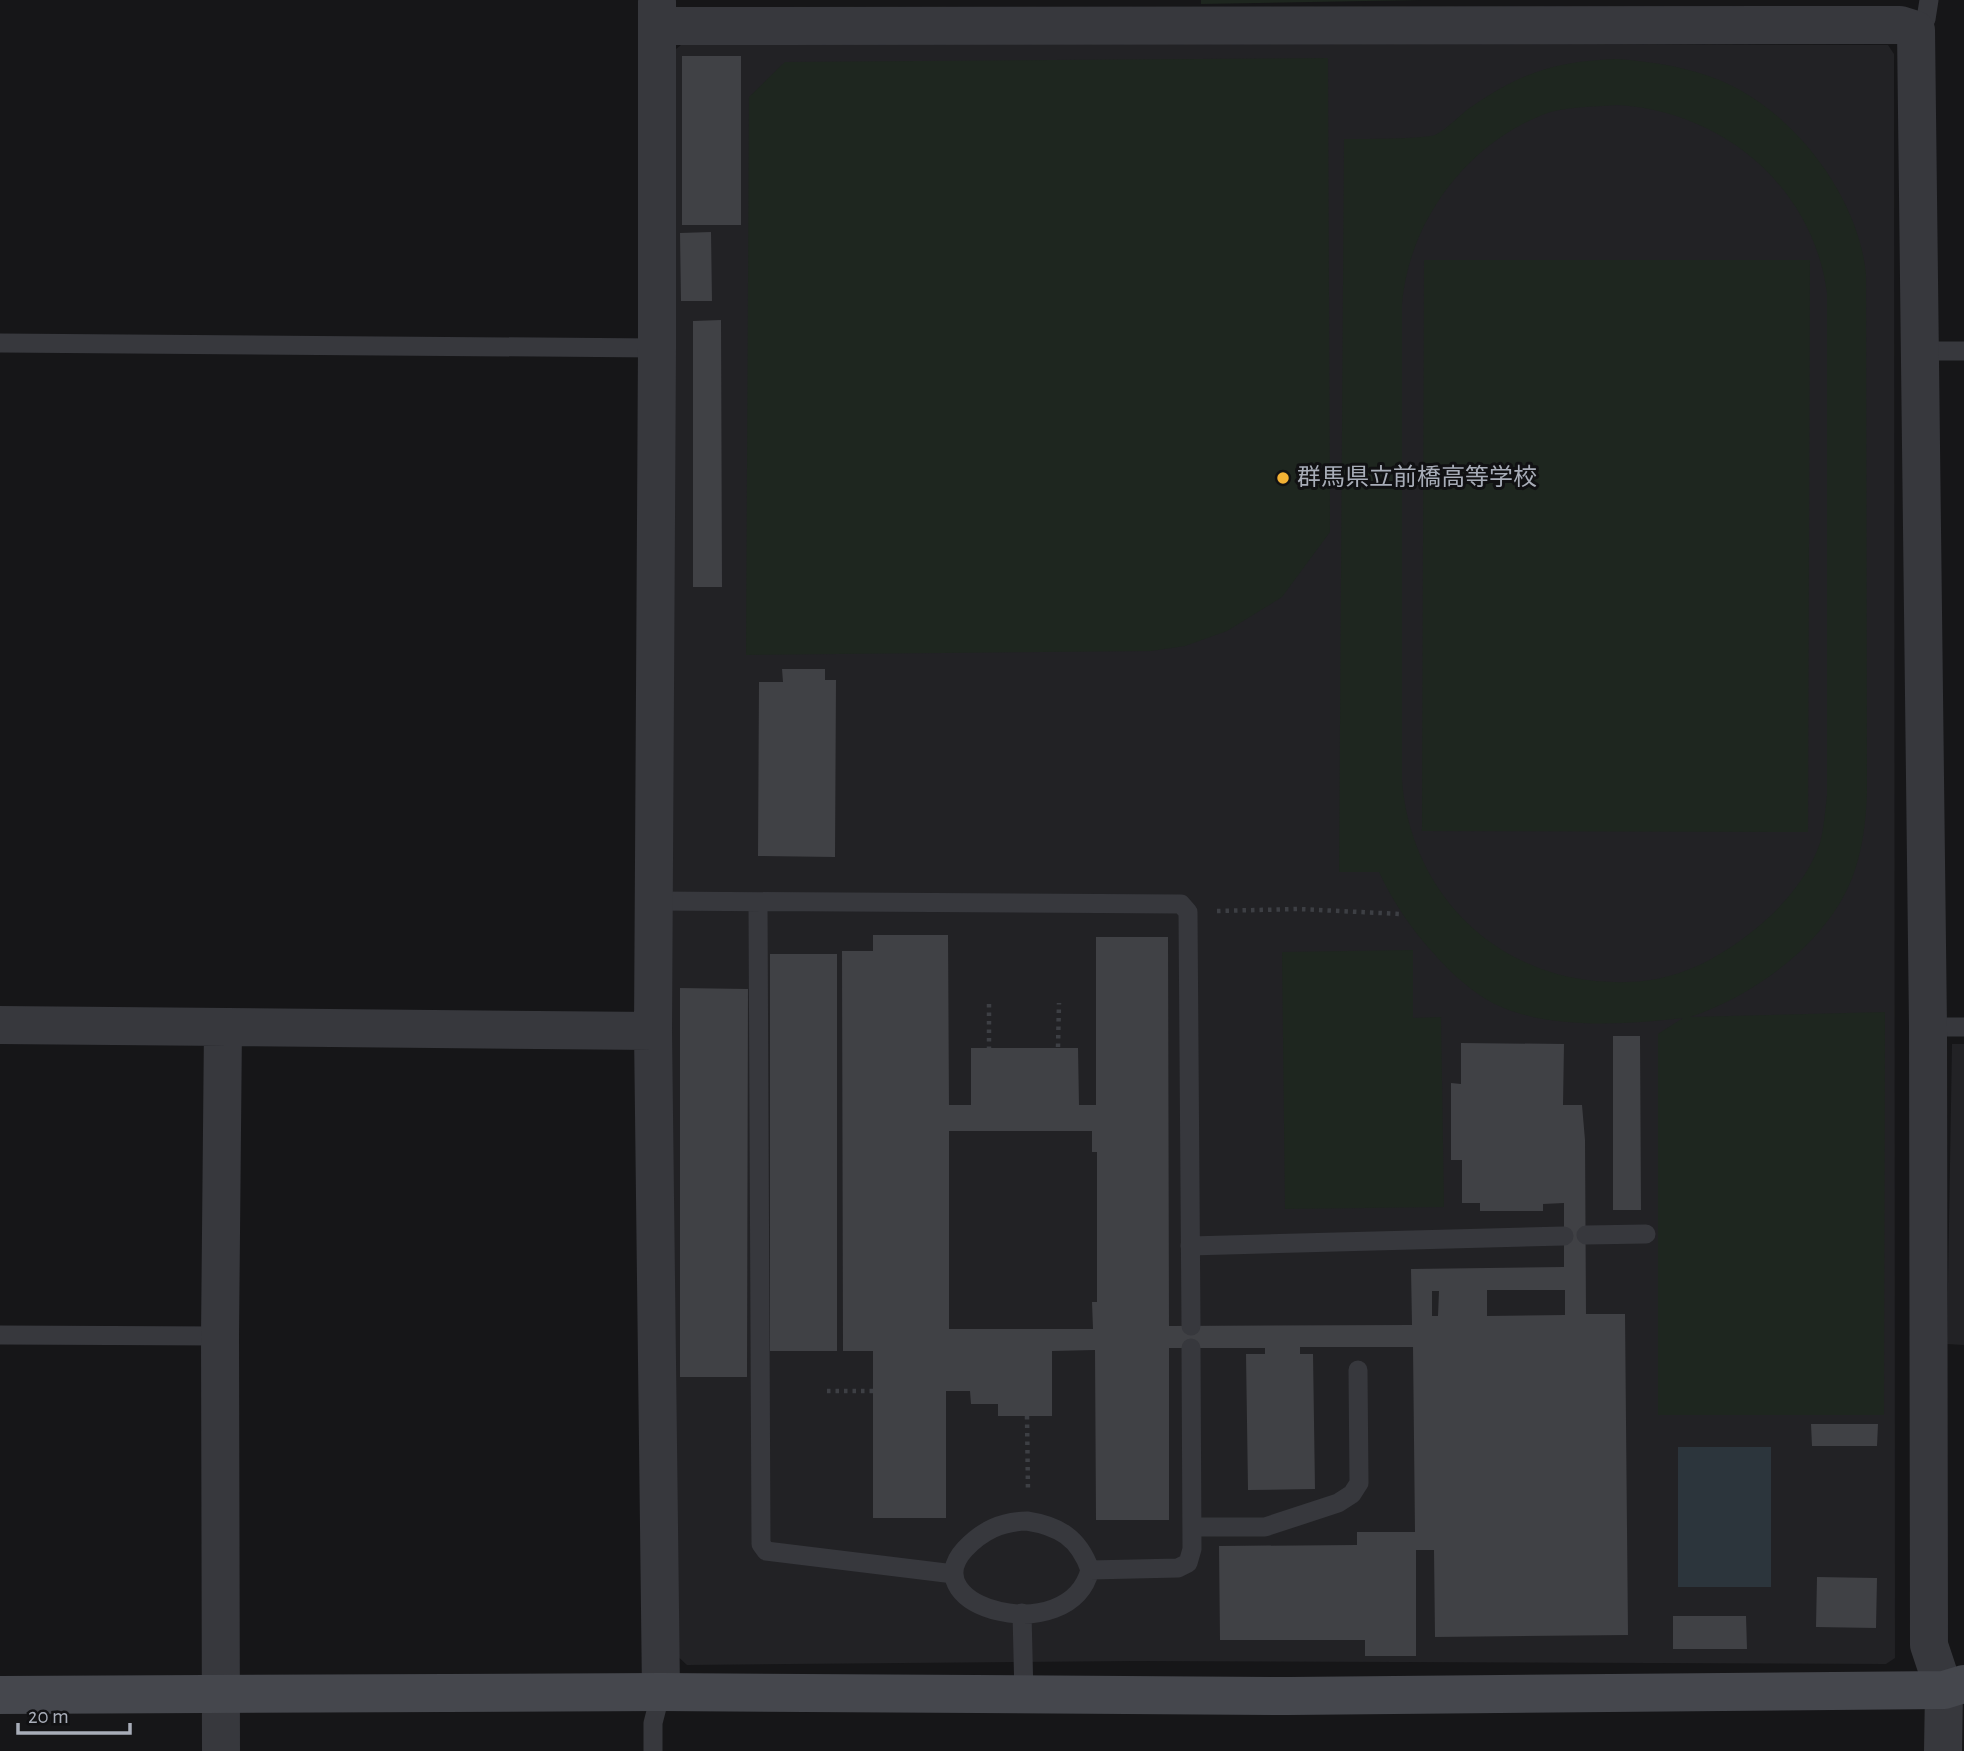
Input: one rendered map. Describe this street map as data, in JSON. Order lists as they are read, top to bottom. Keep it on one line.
{"places":["群馬県立前橋高等学校"],"scale_bar":"20 m"}
